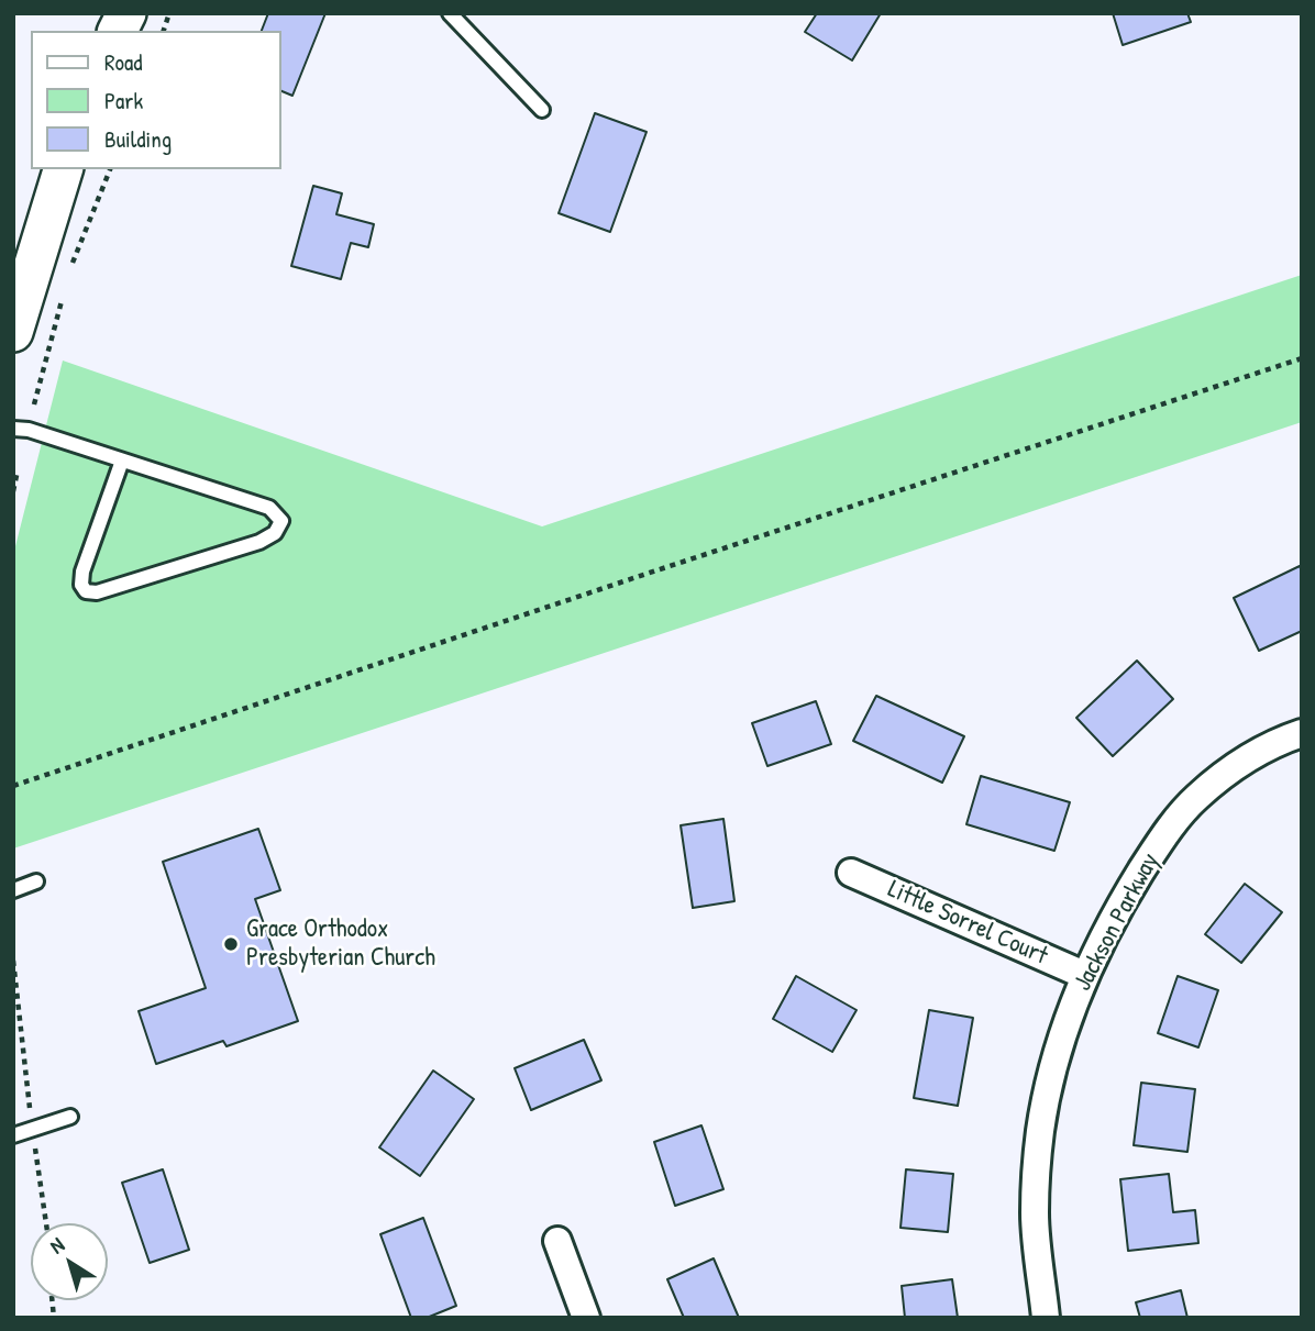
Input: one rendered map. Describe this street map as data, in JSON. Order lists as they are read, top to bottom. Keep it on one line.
{"streets":{"street":["Jackson Parkway","Little Sorrel Court"]},"crossings":[["Jackson Parkway","Little Sorrel Court"]],"places":["Grace Orthodox Presbyterian Church"],"legend":["Road","Park","Building"],"north":"top left"}
